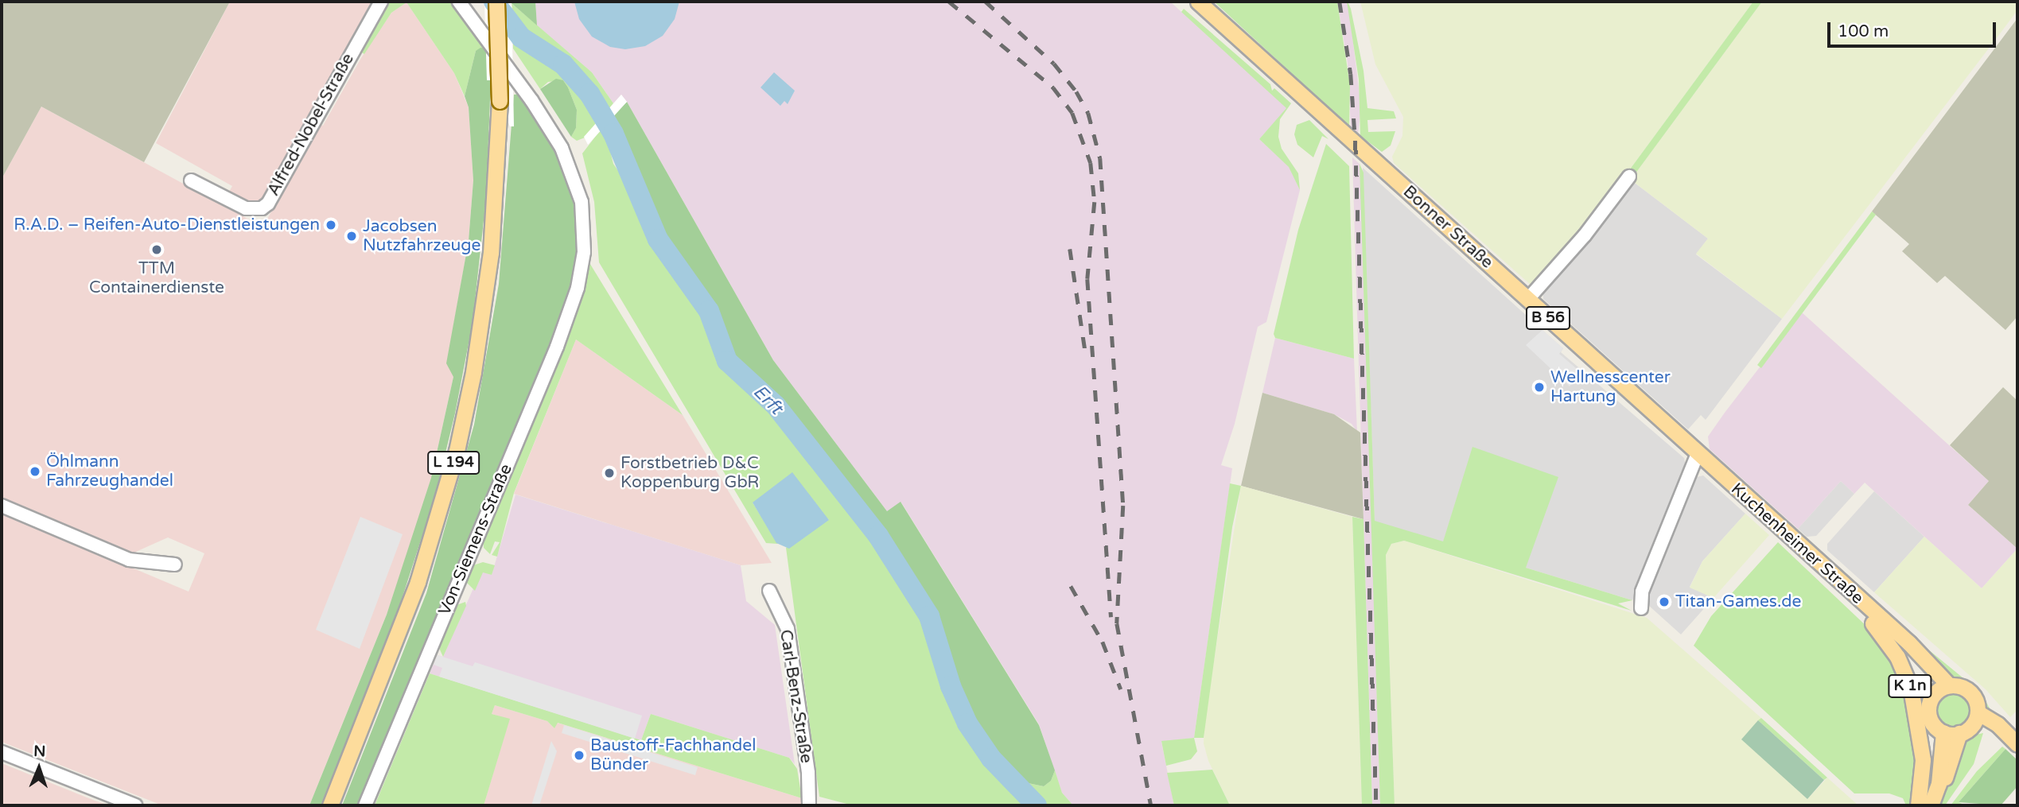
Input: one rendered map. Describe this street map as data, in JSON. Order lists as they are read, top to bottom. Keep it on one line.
{"streets":{"main road":["Bonner Straße","B 56","L 194","Kuchenheimer Straße","K 1n"],"street":["Alfred-Nobel-Straße","Von-Siemens-Straße","Carl-Benz-Straße"]},"crossings":[["Bonner Straße","Kuchenheimer Straße"],["Kuchenheimer Straße","K 1n"]],"water":["Erft"],"places":["R.A.D. – Reifen-Auto-Dienstleistungen","Jacobsen Nutzfahrzeuge","TTM Containerdienste","Wellnesscenter Hartung","Öhlmann Fahrzeughandel","Forstbetrieb D&C Koppenburg GbR","Titan-Games.de","Baustoff-Fachhandel Bünder"],"scale_bar":"100 m","north":"top"}
